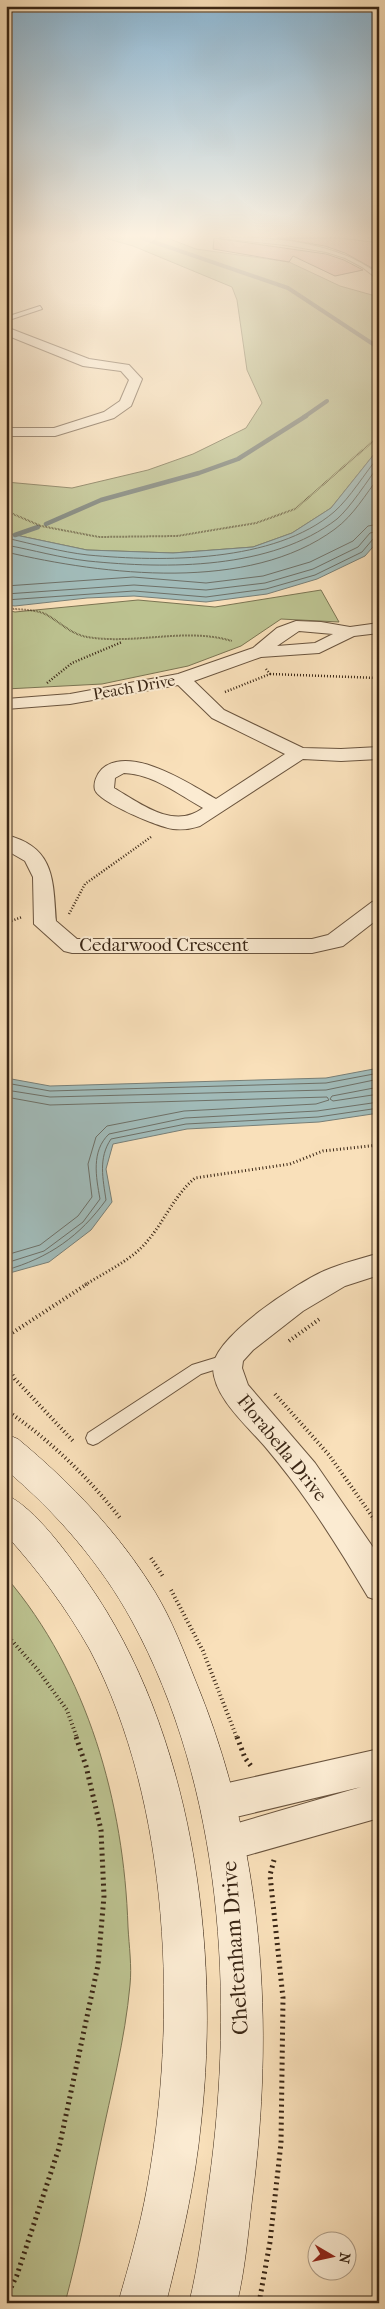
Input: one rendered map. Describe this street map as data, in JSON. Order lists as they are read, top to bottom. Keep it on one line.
{"streets":{"main road":["Cheltenham Drive"],"street":["Peach Drive","Cedarwood Crescent","Florabella Drive"]},"north":"right"}
